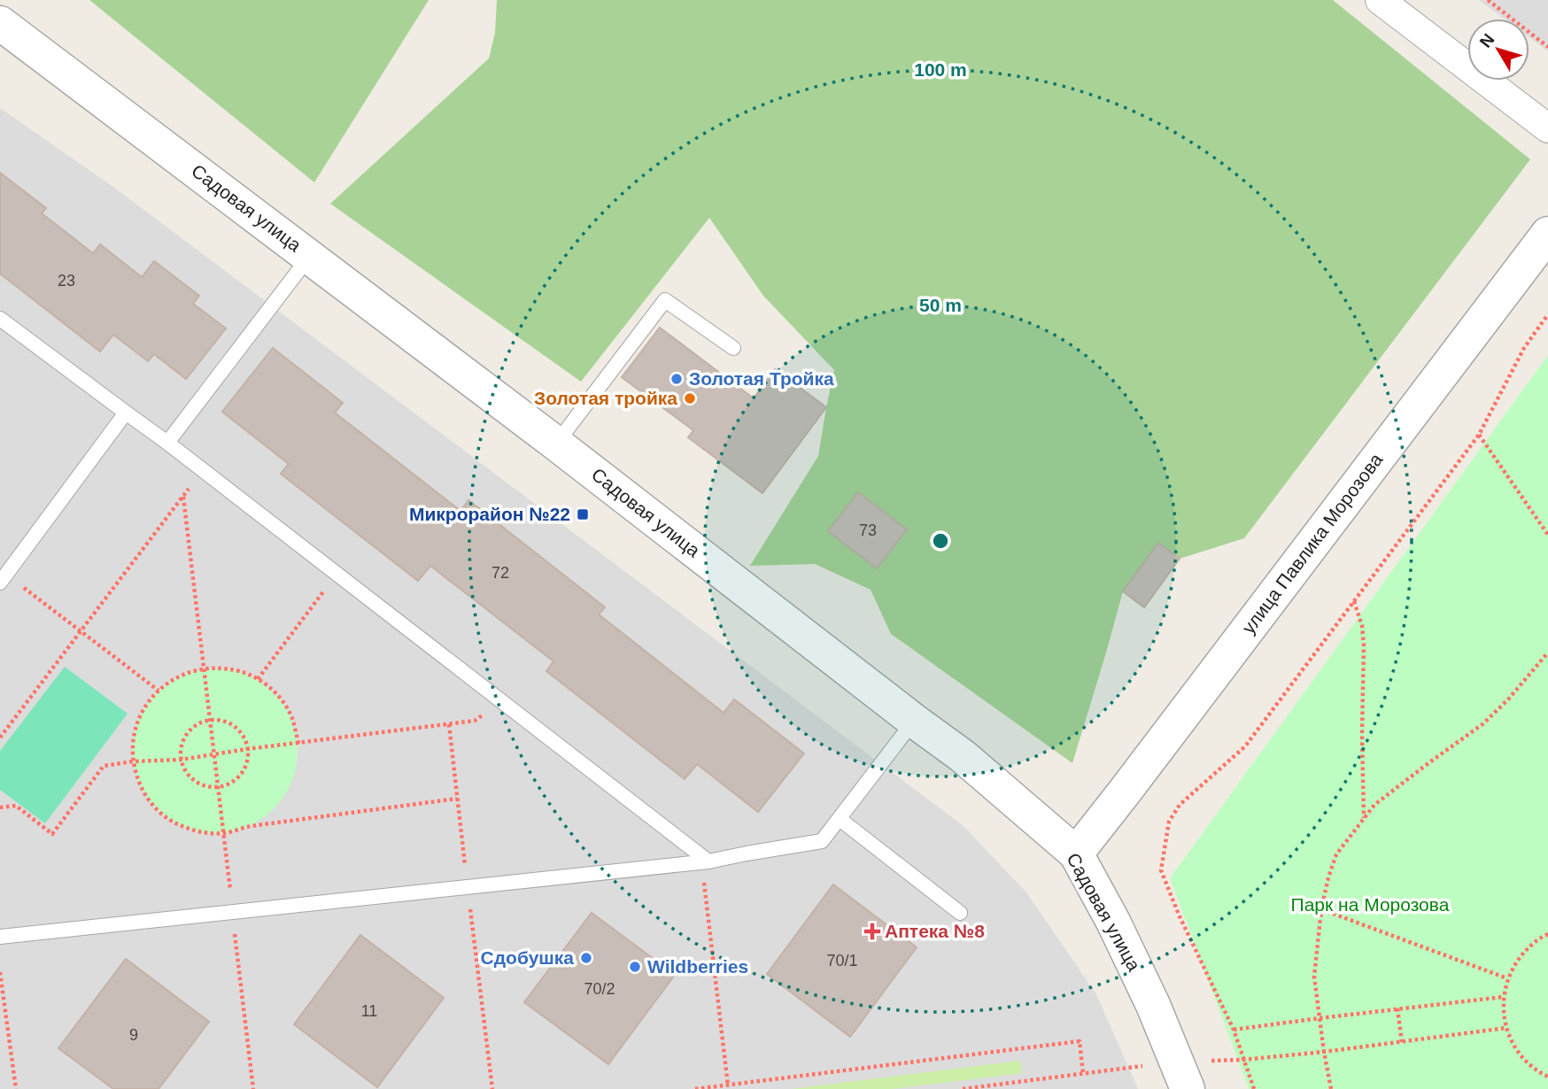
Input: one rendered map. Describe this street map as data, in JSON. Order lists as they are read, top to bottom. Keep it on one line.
{"streets":{"street":["Садовая улица","улица Павлика Морозова"]},"crossings":[["Садовая улица","улица Павлика Морозова"]],"parks":["Парк на Морозова"],"places":{"other":["Золотая Тройка","Золотая тройка","Сдобушка","Wildberries"],"transit":["Микрорайон №22"],"health":["Аптека №8"]},"house_numbers":["23","73","72","70/1","70/2","11","9"],"north":"top left","rings":["100 m","50 m"]}
